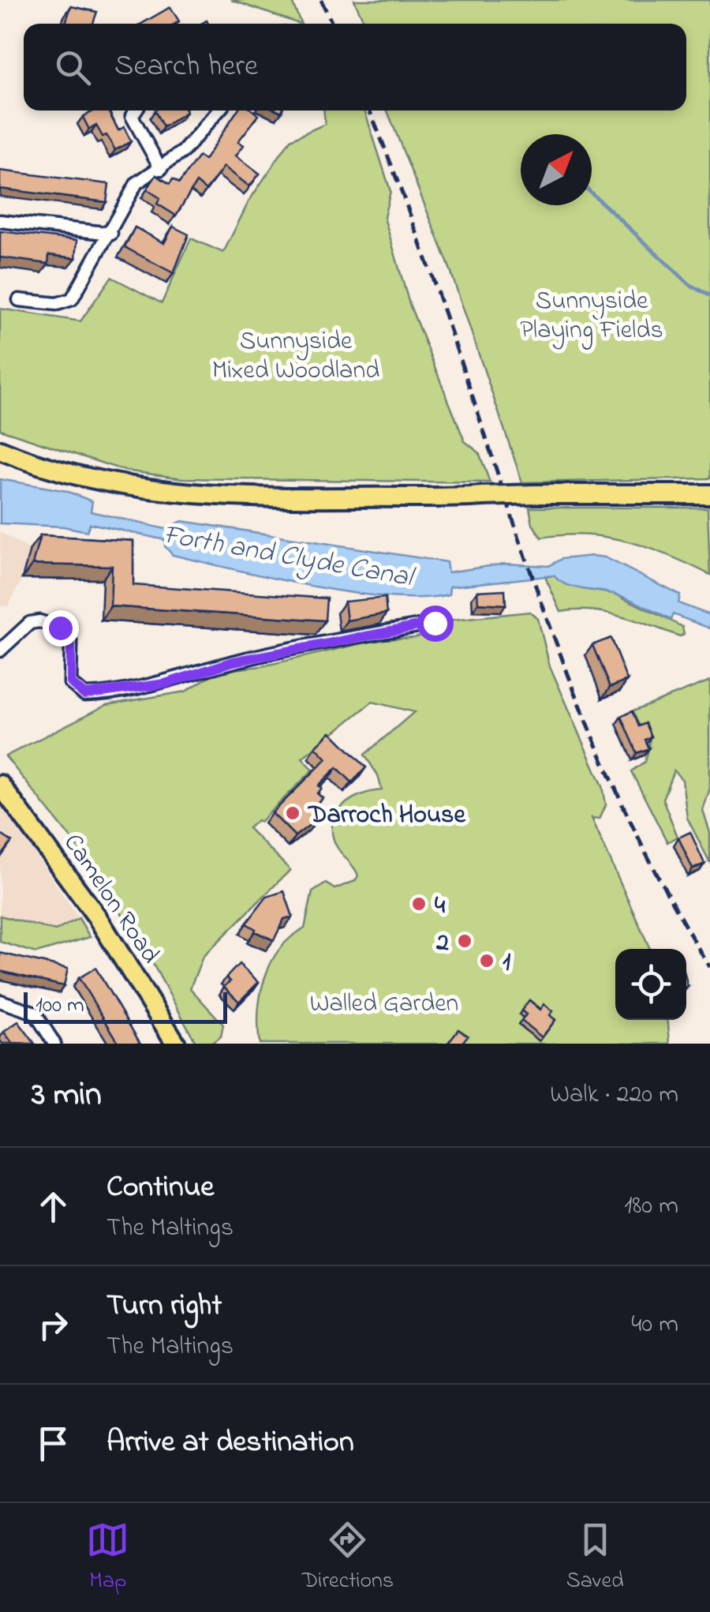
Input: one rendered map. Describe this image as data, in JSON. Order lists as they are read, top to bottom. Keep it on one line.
{"streets":{"main road":["Camelon Road"]},"water":["Forth and Clyde Canal"],"parks":["Sunnyside Playing Fields","Sunnyside Mixed Woodland","Walled Garden"],"places":["Darroch House","4","2","1"],"scale_bar":"100 m","north":"top right","page":{"search":"Search here","scale":"100 m","heading":["3 min","Walk · 220 m"],"list":[["Continue","The Maltings","180 m"],["Turn right","The Maltings","40 m"],"Arrive at destination"],"nav":["Map","Directions","Saved"]}}
